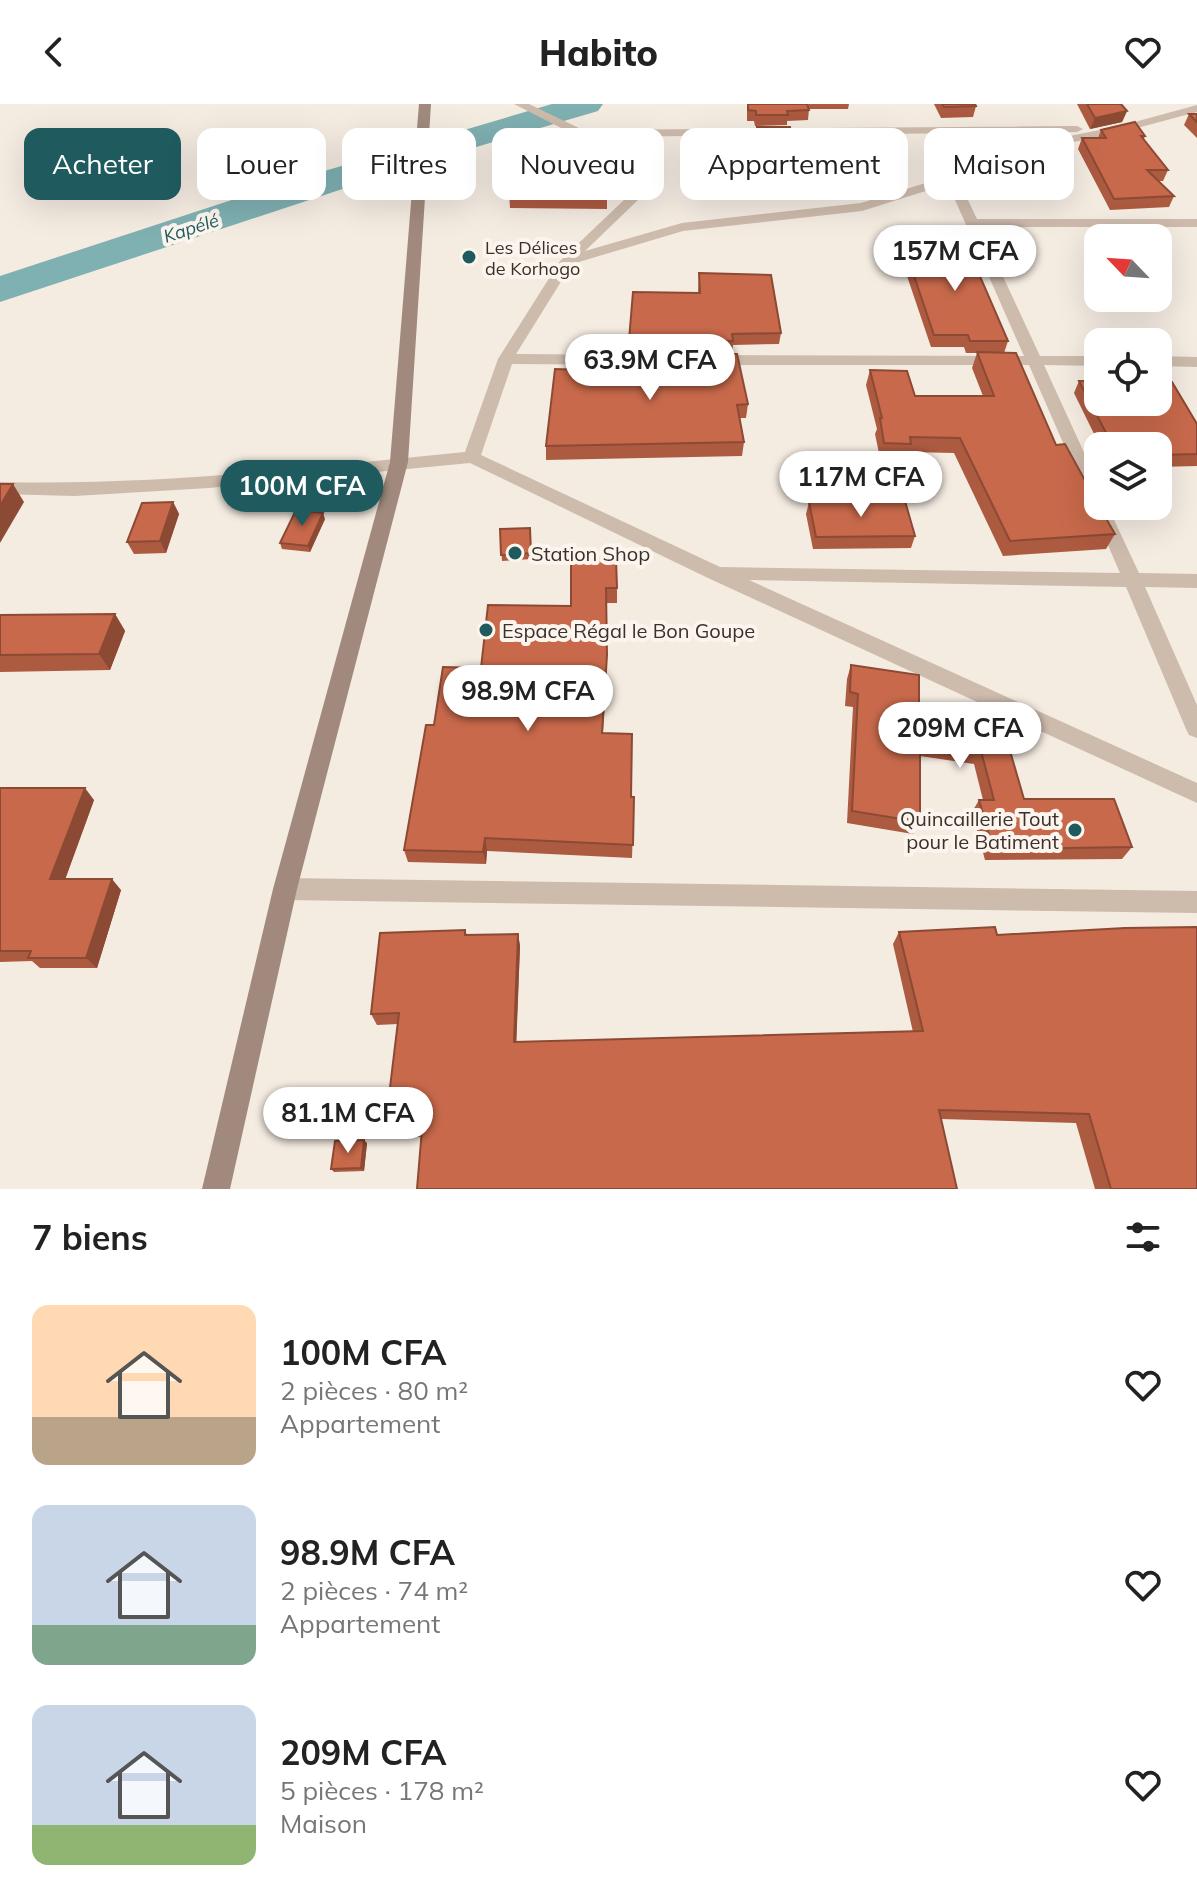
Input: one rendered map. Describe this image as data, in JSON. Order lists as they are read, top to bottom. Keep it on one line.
{"water":["Kapélé"],"places":["Les Délices de Korhogo","Station Shop","Espace Régal le Bon Goupe","Quincaillerie Tout pour le Batiment"],"north":"top left","page":{"header":"Habito","chip":["Acheter","Louer","Filtres","Nouveau","Appartement","Maison"],"price":["157M CFA","63.9M CFA","117M CFA","100M CFA","98.9M CFA","209M CFA","81.1M CFA"],"heading":"7 biens","list":[{"name":"100M CFA","note":"2 pièces · 80 m² · Appartement"},{"name":"98.9M CFA","note":"2 pièces · 74 m² · Appartement"},{"name":"209M CFA","note":"5 pièces · 178 m² · Maison"}]}}
